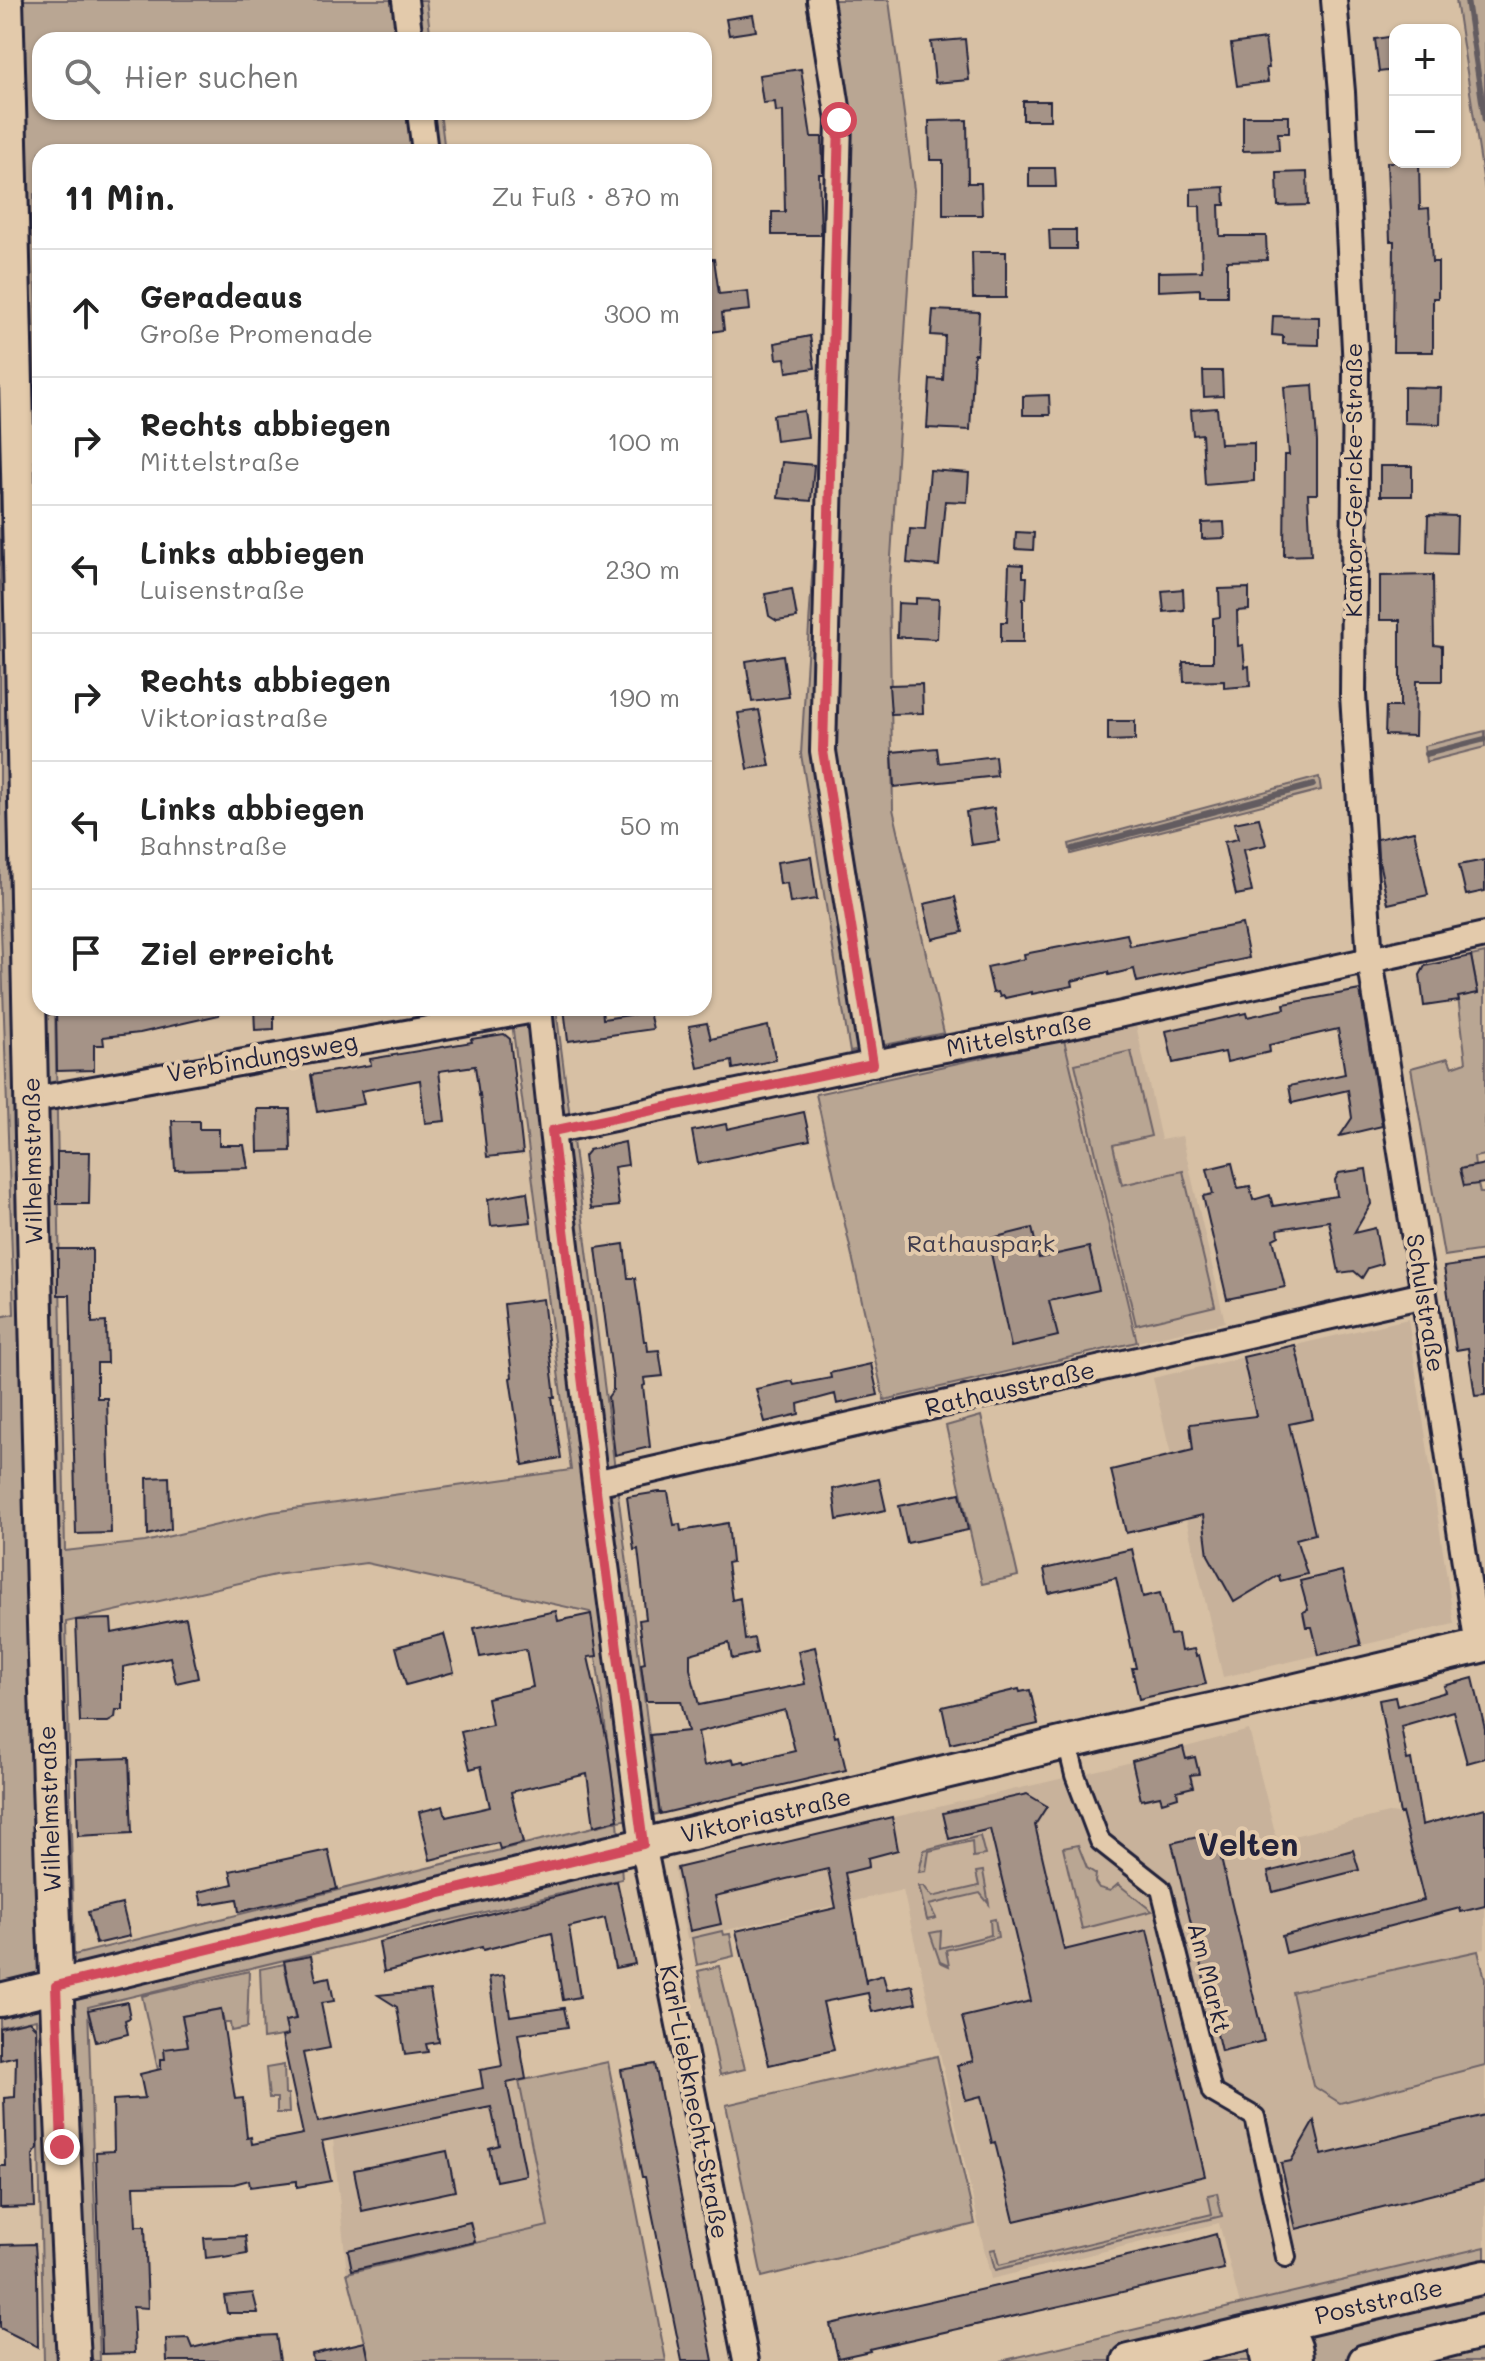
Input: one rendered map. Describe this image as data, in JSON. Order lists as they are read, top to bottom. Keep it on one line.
{"streets":{"street":["Kantor-Gericke-Straße","Mittelstraße","Verbindungsweg","Wilhelmstraße","Schulstraße","Rathausstraße","Viktoriastraße","Am Markt","Karl-Liebknecht-Straße","Poststraße"]},"crossings":[["Kantor-Gericke-Straße","Mittelstraße"],["Kantor-Gericke-Straße","Schulstraße"],["Mittelstraße","Schulstraße"],["Mittelstraße","Karl-Liebknecht-Straße"],["Verbindungsweg","Wilhelmstraße"],["Wilhelmstraße","Viktoriastraße"],["Schulstraße","Rathausstraße"],["Schulstraße","Viktoriastraße"],["Rathausstraße","Karl-Liebknecht-Straße"],["Viktoriastraße","Am Markt"],["Viktoriastraße","Karl-Liebknecht-Straße"]],"districts":["Velten"],"parks":["Rathauspark"],"page":{"map_buttons":["+","−"],"search":"Hier suchen","heading":["11 Min.","Zu Fuß · 870 m"],"list":[["Geradeaus","Große Promenade","300 m"],["Rechts abbiegen","Mittelstraße","100 m"],["Links abbiegen","Luisenstraße","230 m"],["Rechts abbiegen","Viktoriastraße","190 m"],["Links abbiegen","Bahnstraße","50 m"],"Ziel erreicht"]}}
